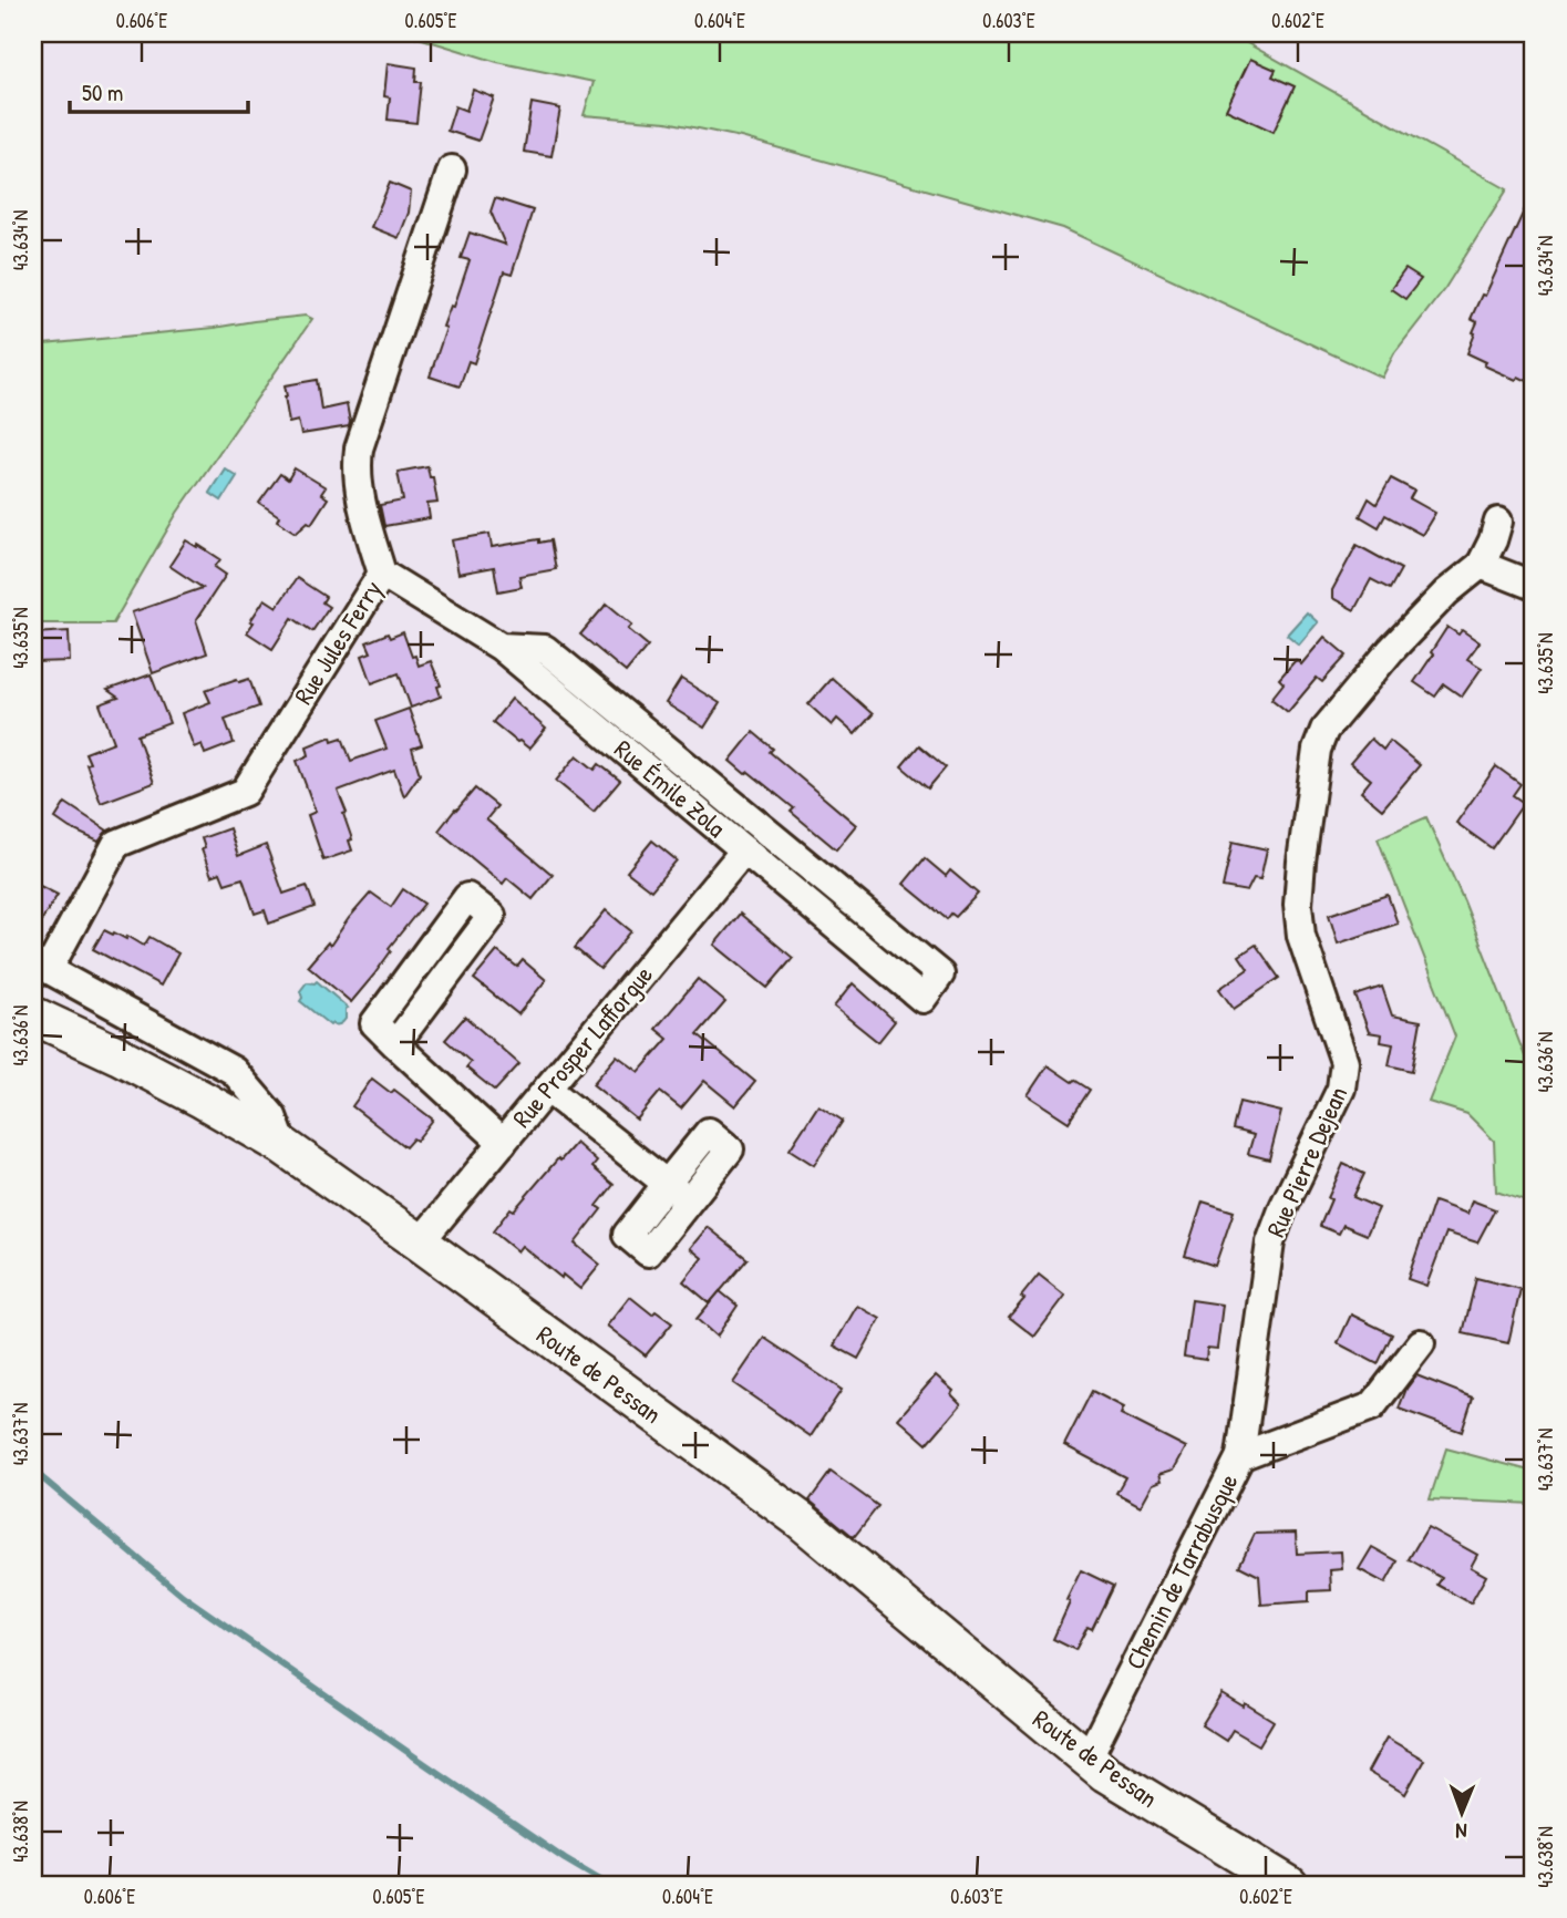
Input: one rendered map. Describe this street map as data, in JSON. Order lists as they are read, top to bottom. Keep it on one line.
{"streets":{"main road":["Route de Pessan"],"street":["Rue Jules Ferry","Rue Émile Zola","Rue Prosper Lafforgue","Rue Pierre Dejean","Chemin de Tarrabusque"]},"crossings":[["Rue Jules Ferry","Rue Émile Zola"],["Rue Émile Zola","Rue Prosper Lafforgue"],["Rue Prosper Lafforgue","Route de Pessan"],["Rue Pierre Dejean","Chemin de Tarrabusque"],["Route de Pessan","Chemin de Tarrabusque"]],"scale_bar":"50 m","north":"bottom","coordinates":["0.606°E","0.605°E","0.604°E","0.603°E","0.602°E","43.634°N","43.635°N","43.636°N","43.637°N","43.638°N"]}
